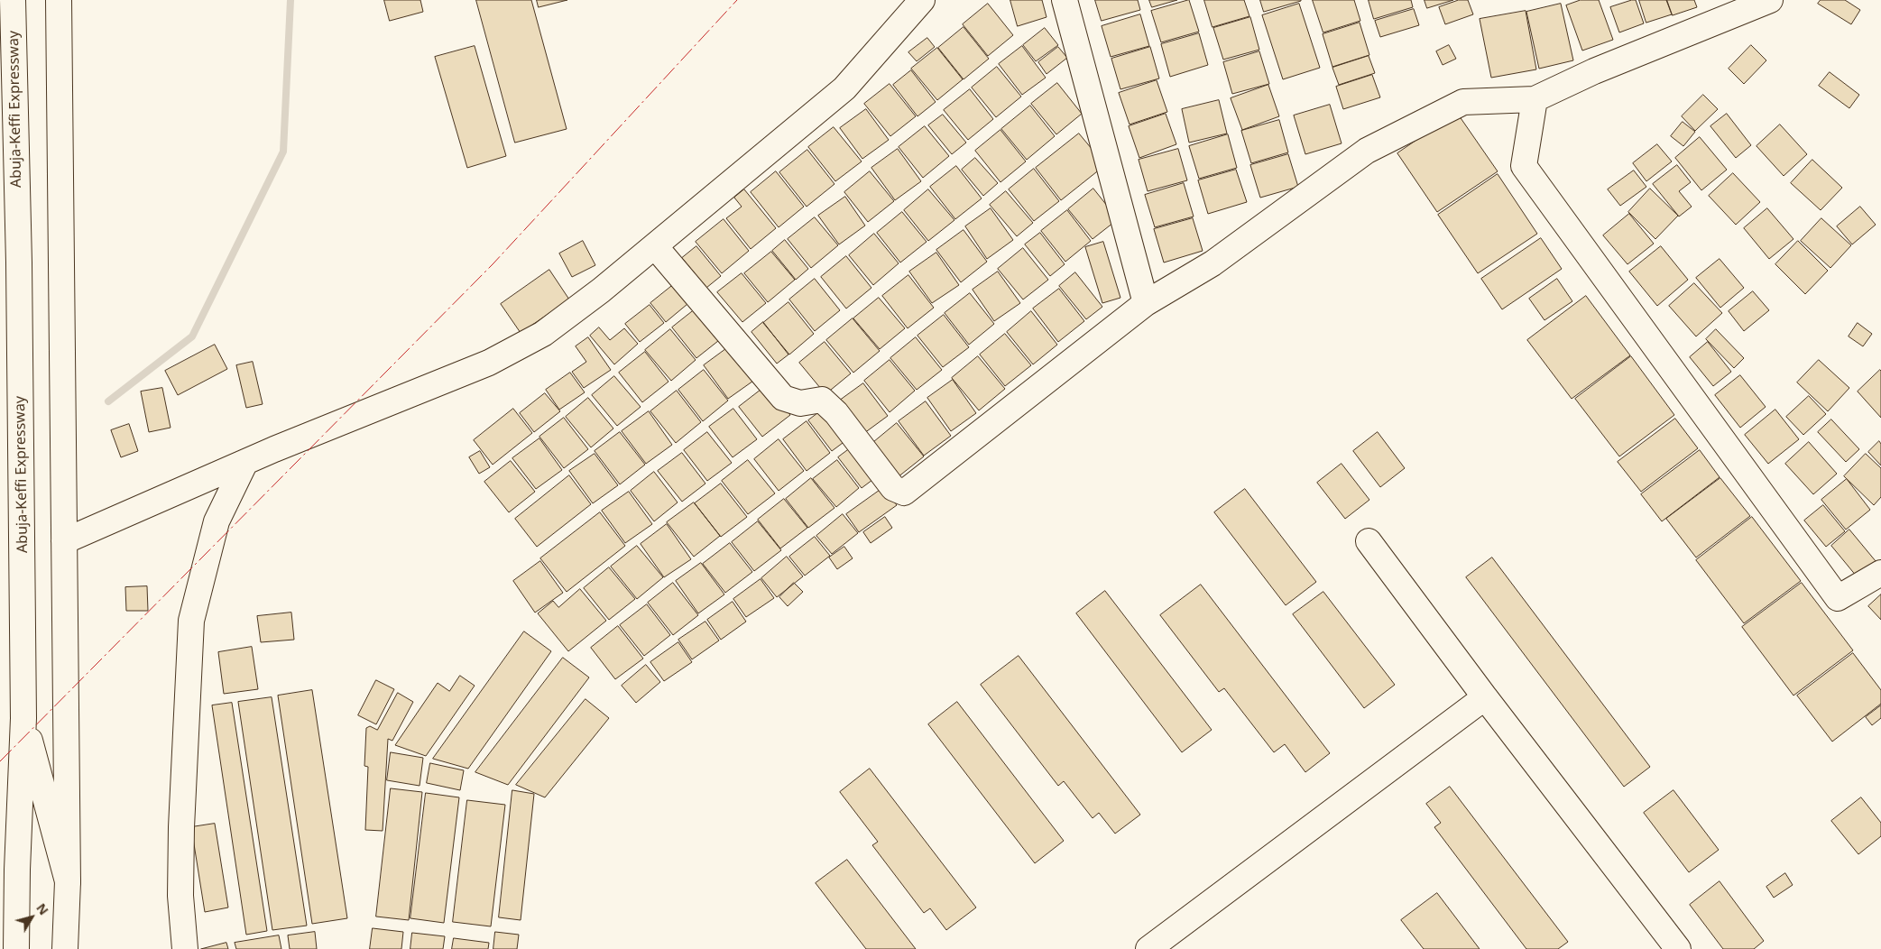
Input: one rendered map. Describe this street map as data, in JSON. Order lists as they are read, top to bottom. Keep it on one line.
{"streets":{"main road":["Abuja-Keffi Expressway"]},"north":"top right"}
